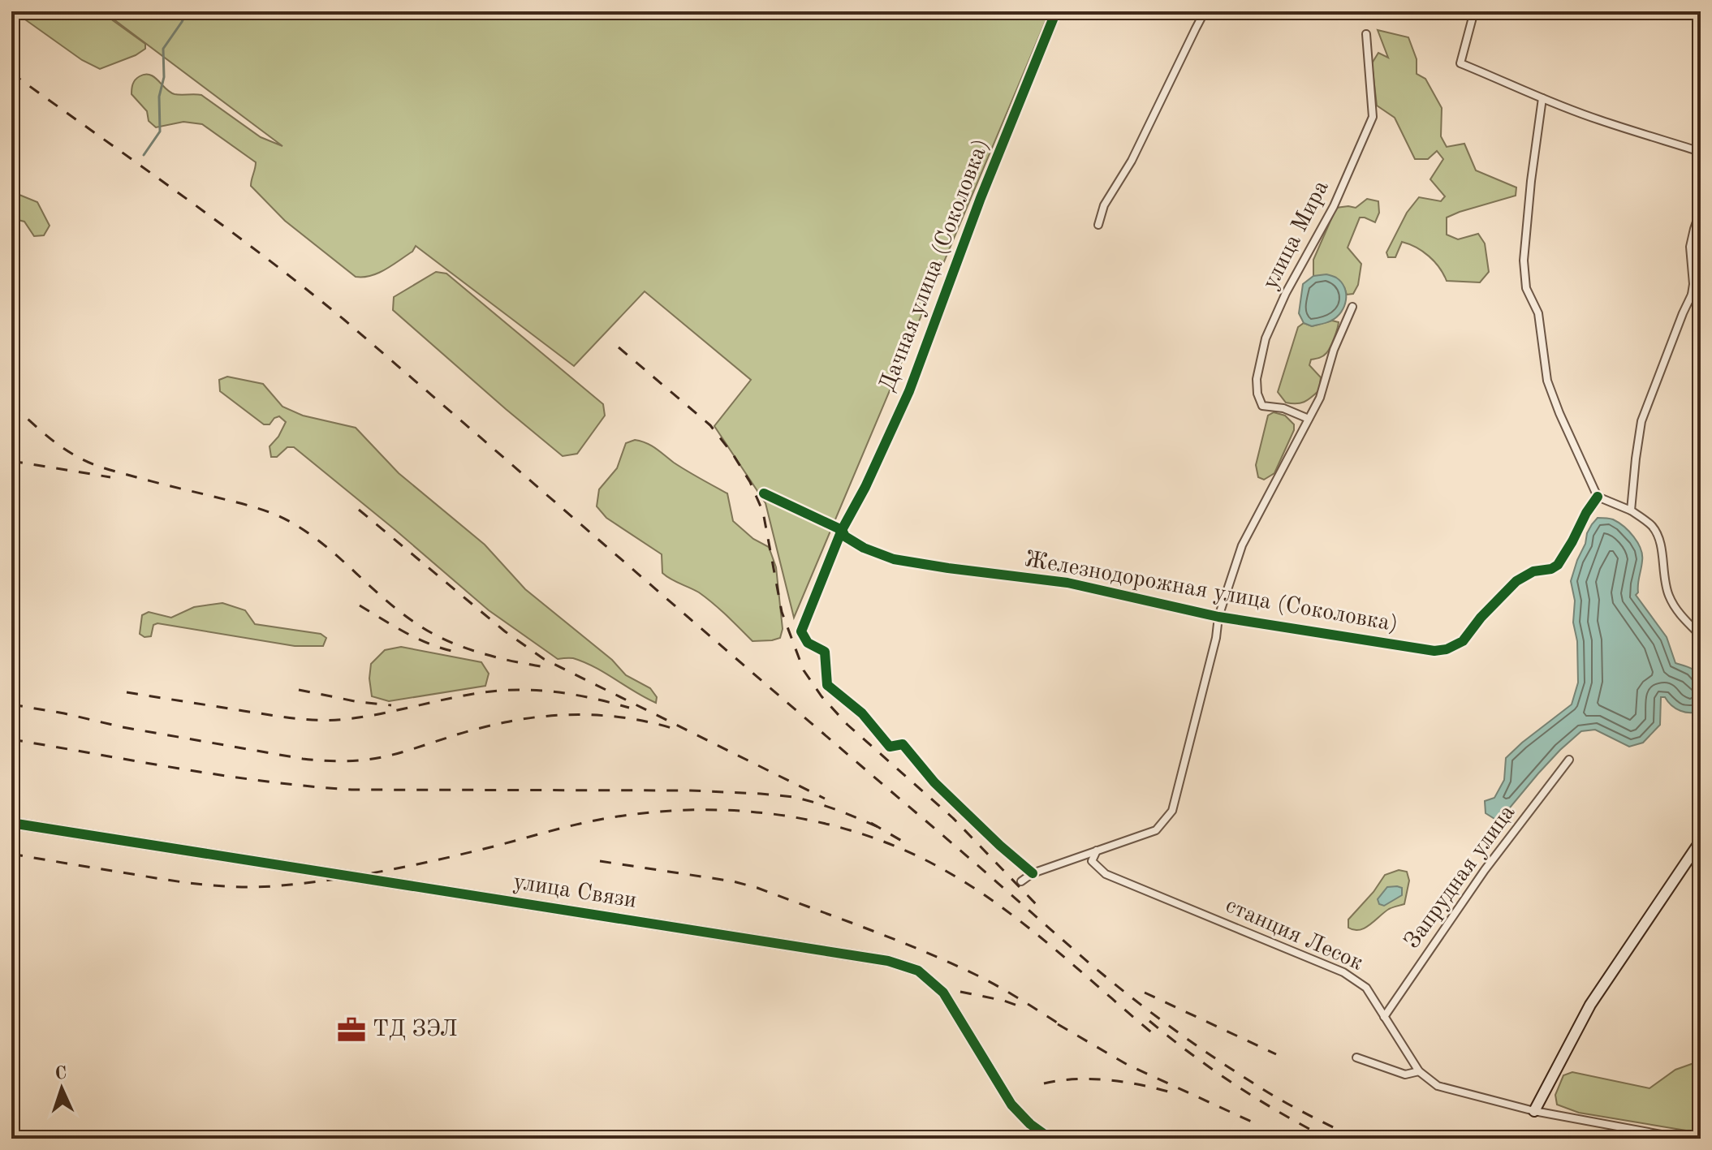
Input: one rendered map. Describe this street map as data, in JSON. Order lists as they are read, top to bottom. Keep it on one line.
{"streets":{"street":["улица Мира","Дачная улица (Соколовка)","Железнодорожная улица (Соколовка)","Запрудная улица","улица Связи","станция Лесок"]},"crossings":[["Дачная улица (Соколовка)","Железнодорожная улица (Соколовка)"],["Запрудная улица","станция Лесок"]],"places":{"office":["ТД ЗЭЛ"]},"north":"top"}
